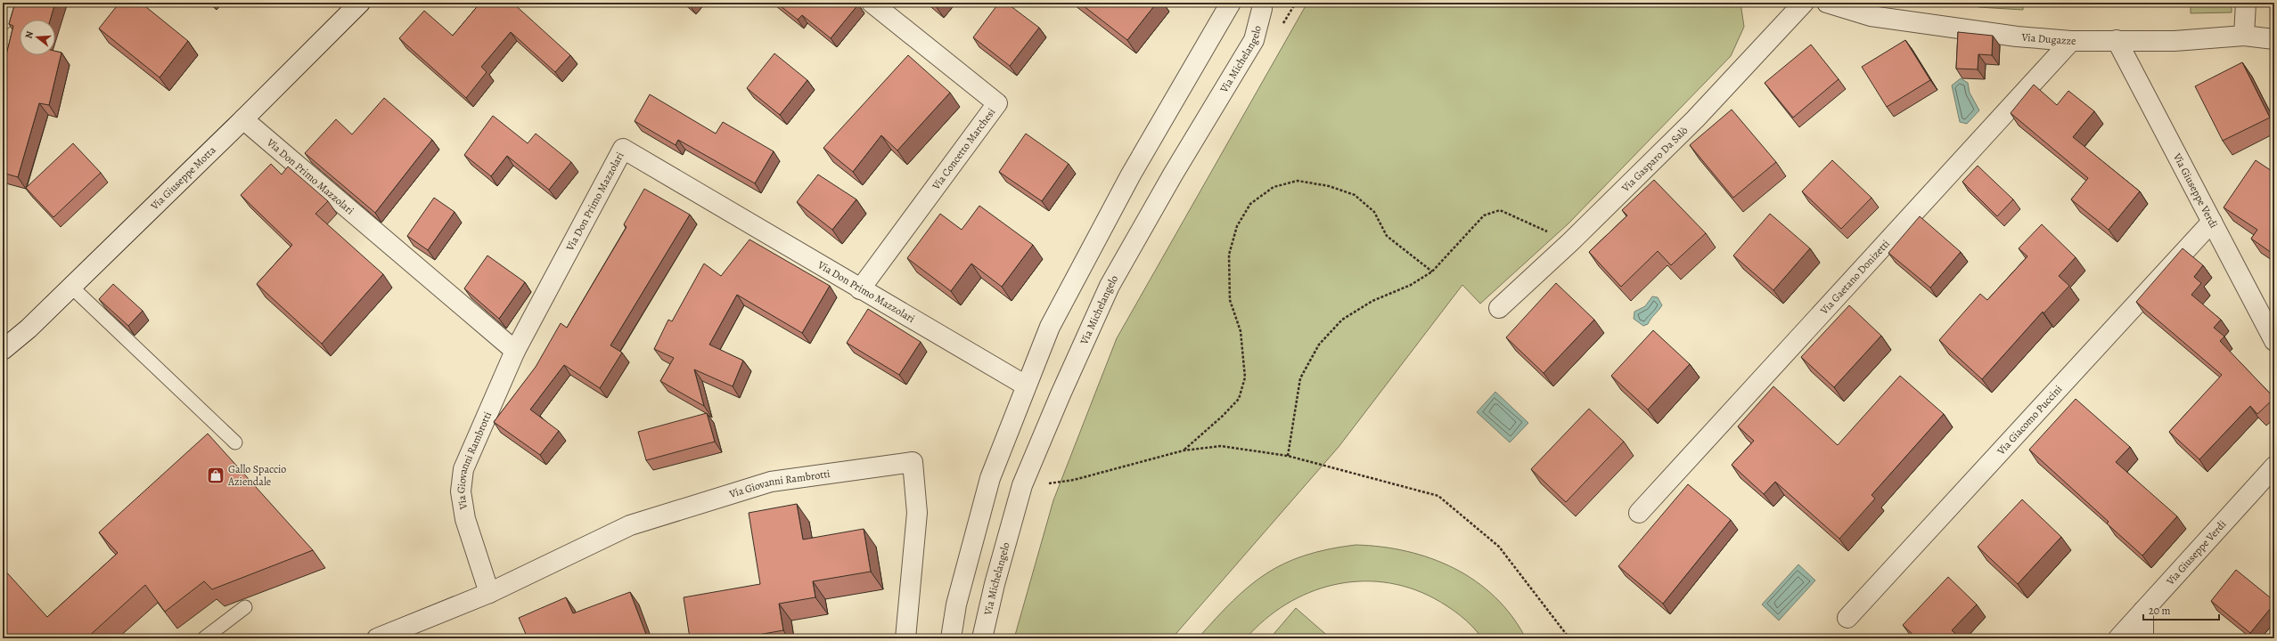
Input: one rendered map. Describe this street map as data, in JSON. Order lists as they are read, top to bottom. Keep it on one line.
{"streets":{"street":["Via Dugazze","Via Michelangelo","Via Concetto Marchesi","Via Gasparo Da Salò","Via Don Primo Mazzolari","Via Giuseppe Motta","Via Giuseppe Verdi","Via Gaetano Donizetti","Via Giacomo Puccini","Via Giovanni Rambrotti"]},"crossings":[["Via Dugazze","Via Giuseppe Verdi"],["Via Dugazze","Via Gaetano Donizetti"],["Via Concetto Marchesi","Via Don Primo Mazzolari"],["Via Don Primo Mazzolari","Via Giuseppe Motta"],["Via Don Primo Mazzolari","Via Giovanni Rambrotti"],["Via Giuseppe Verdi","Via Giacomo Puccini"]],"places":{"shop":["Gallo Spaccio Aziendale"]},"scale_bar":"20 m","north":"left"}
